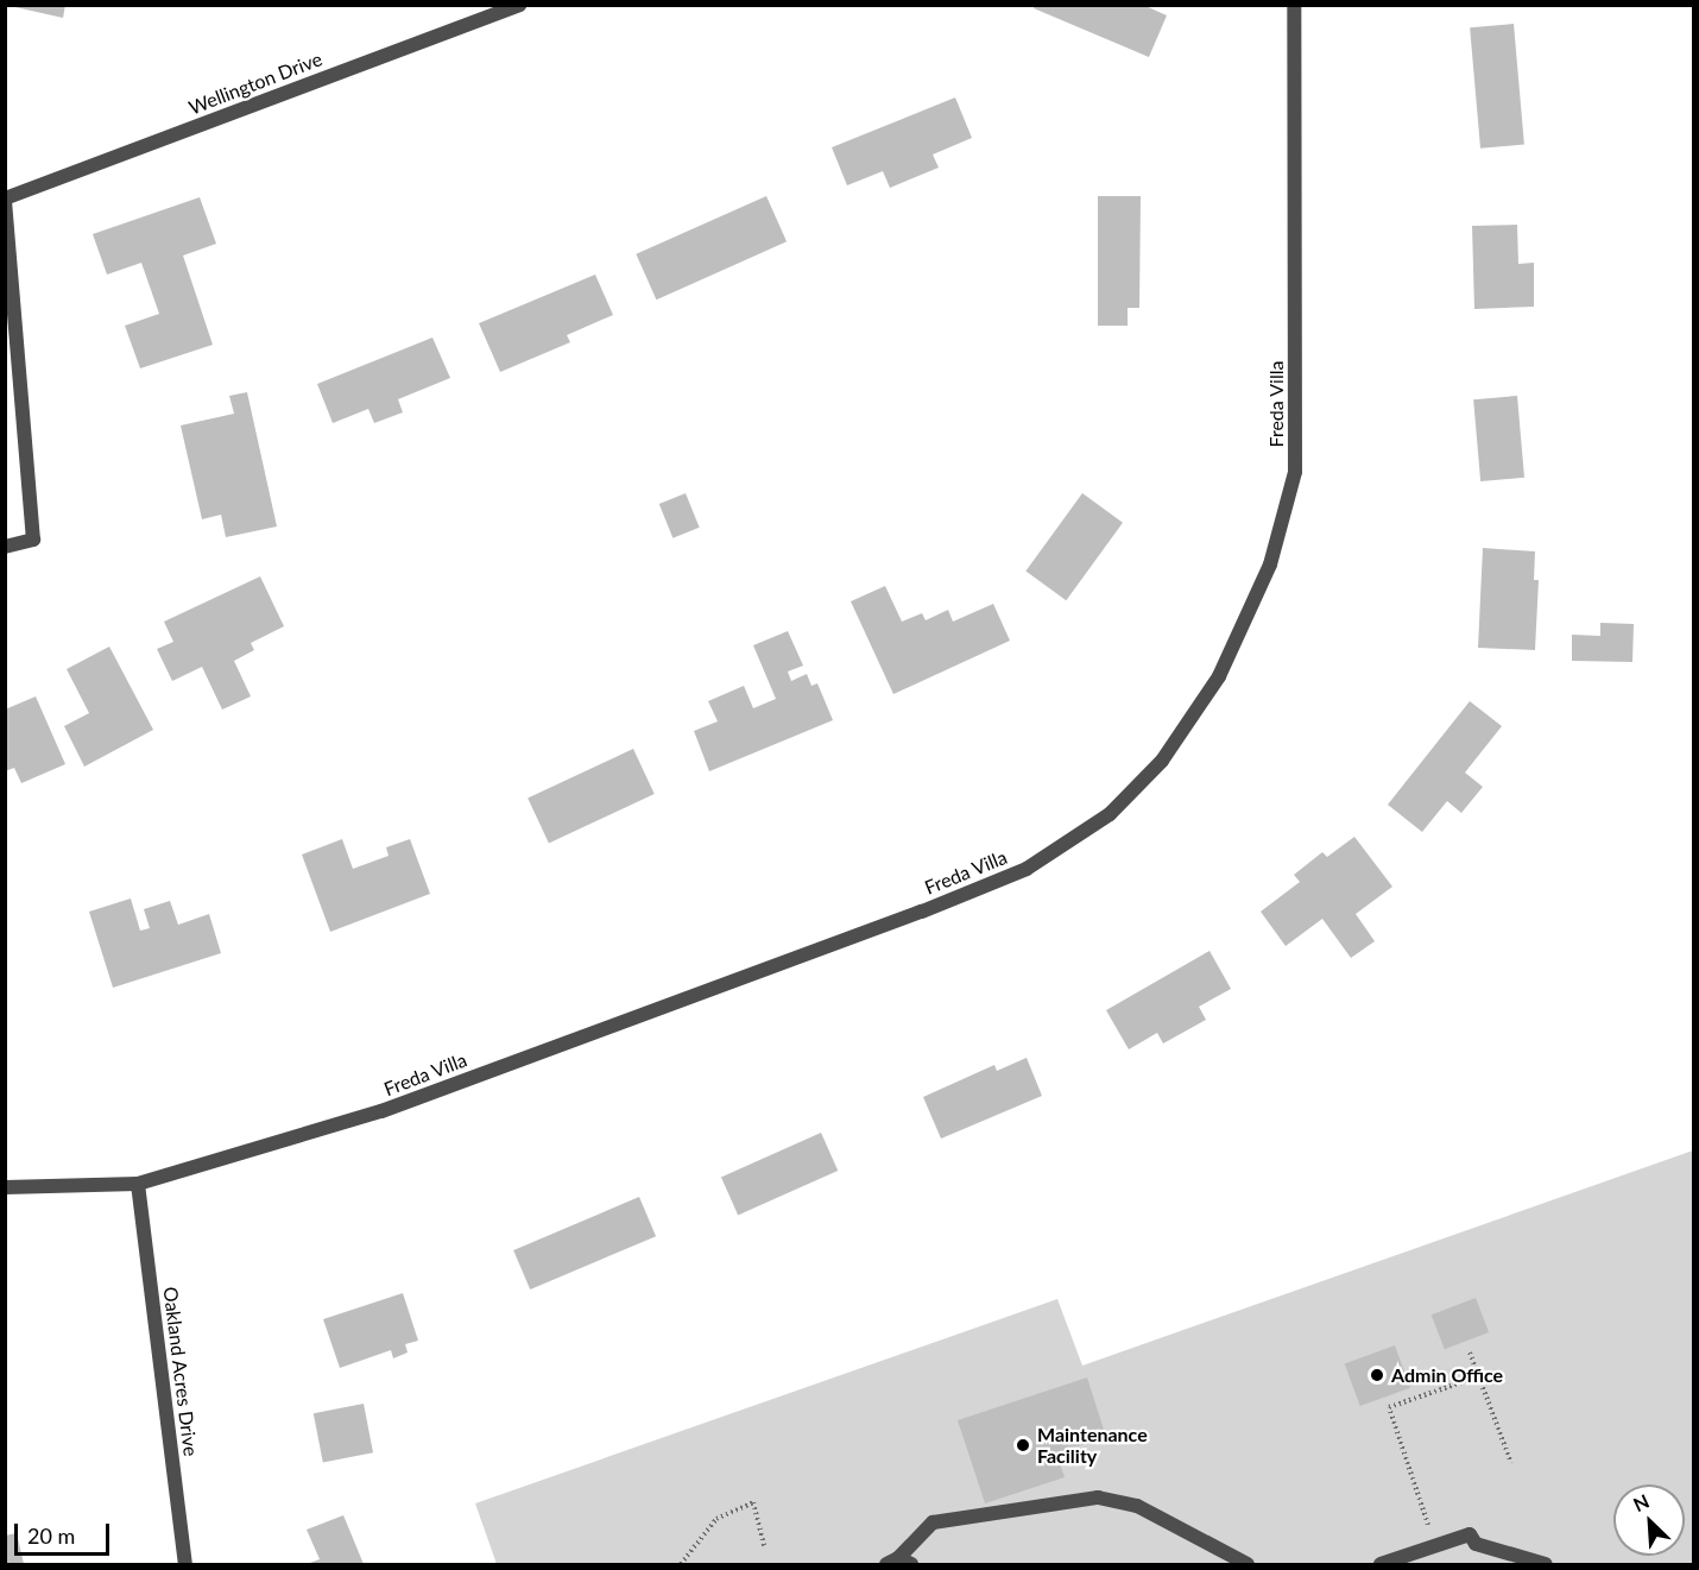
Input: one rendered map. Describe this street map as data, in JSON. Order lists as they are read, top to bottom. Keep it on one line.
{"streets":{"street":["Wellington Drive","Freda Villa","Oakland Acres Drive"]},"crossings":[["Freda Villa","Oakland Acres Drive"]],"places":["Admin Office","Maintenance Facility"],"scale_bar":"20 m","north":"top left"}
